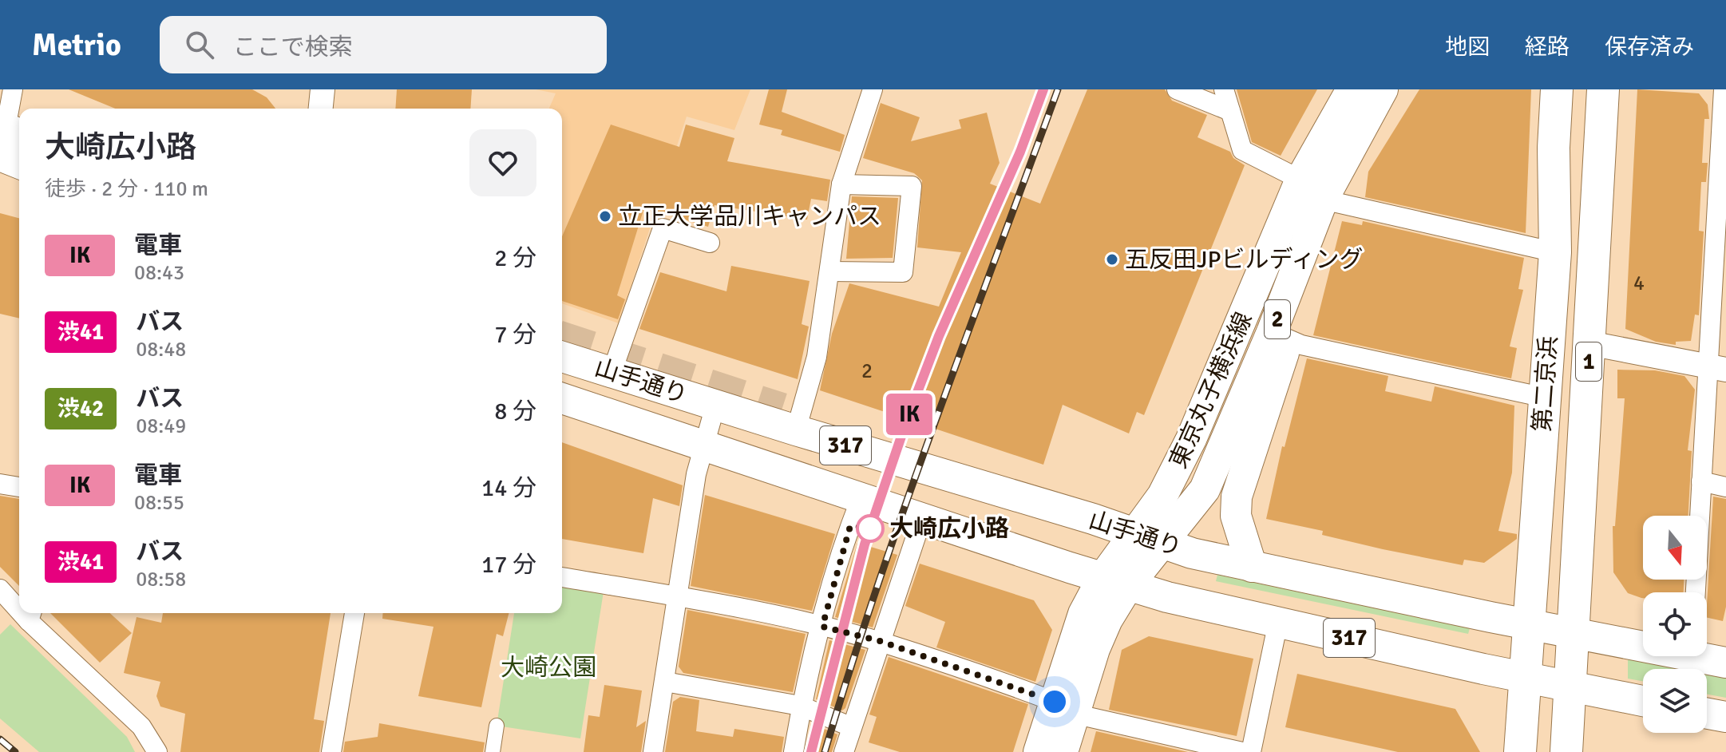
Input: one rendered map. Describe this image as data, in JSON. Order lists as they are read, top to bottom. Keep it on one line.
{"streets":{"highway":["1","第二京浜"],"main road":["2","山手通り","東京丸子横浜線","317"]},"crossings":[["1","山手通り"],["1","第二京浜"],["山手通り","第二京浜"],["山手通り","東京丸子横浜線"]],"parks":["大崎公園"],"places":["立正大学品川キャンパス","五反田JPビルディング","大崎広小路"],"house_numbers":["4","2"],"north":"bottom","page":{"header":"Metrio","search":"ここで検索","nav":["地図","経路","保存済み"],"on_map":"IK","heading":["大崎広小路","徒歩 · 2 分 · 110 m"],"list":[{"mark":"IK","name":"電車","note":"08:43","value":"2 分"},{"mark":"渋41","name":"バス","note":"08:48","value":"7 分"},{"mark":"渋42","name":"バス","note":"08:49","value":"8 分"},{"mark":"IK","name":"電車","note":"08:55","value":"14 分"},{"mark":"渋41","name":"バス","note":"08:58","value":"17 分"}]}}
